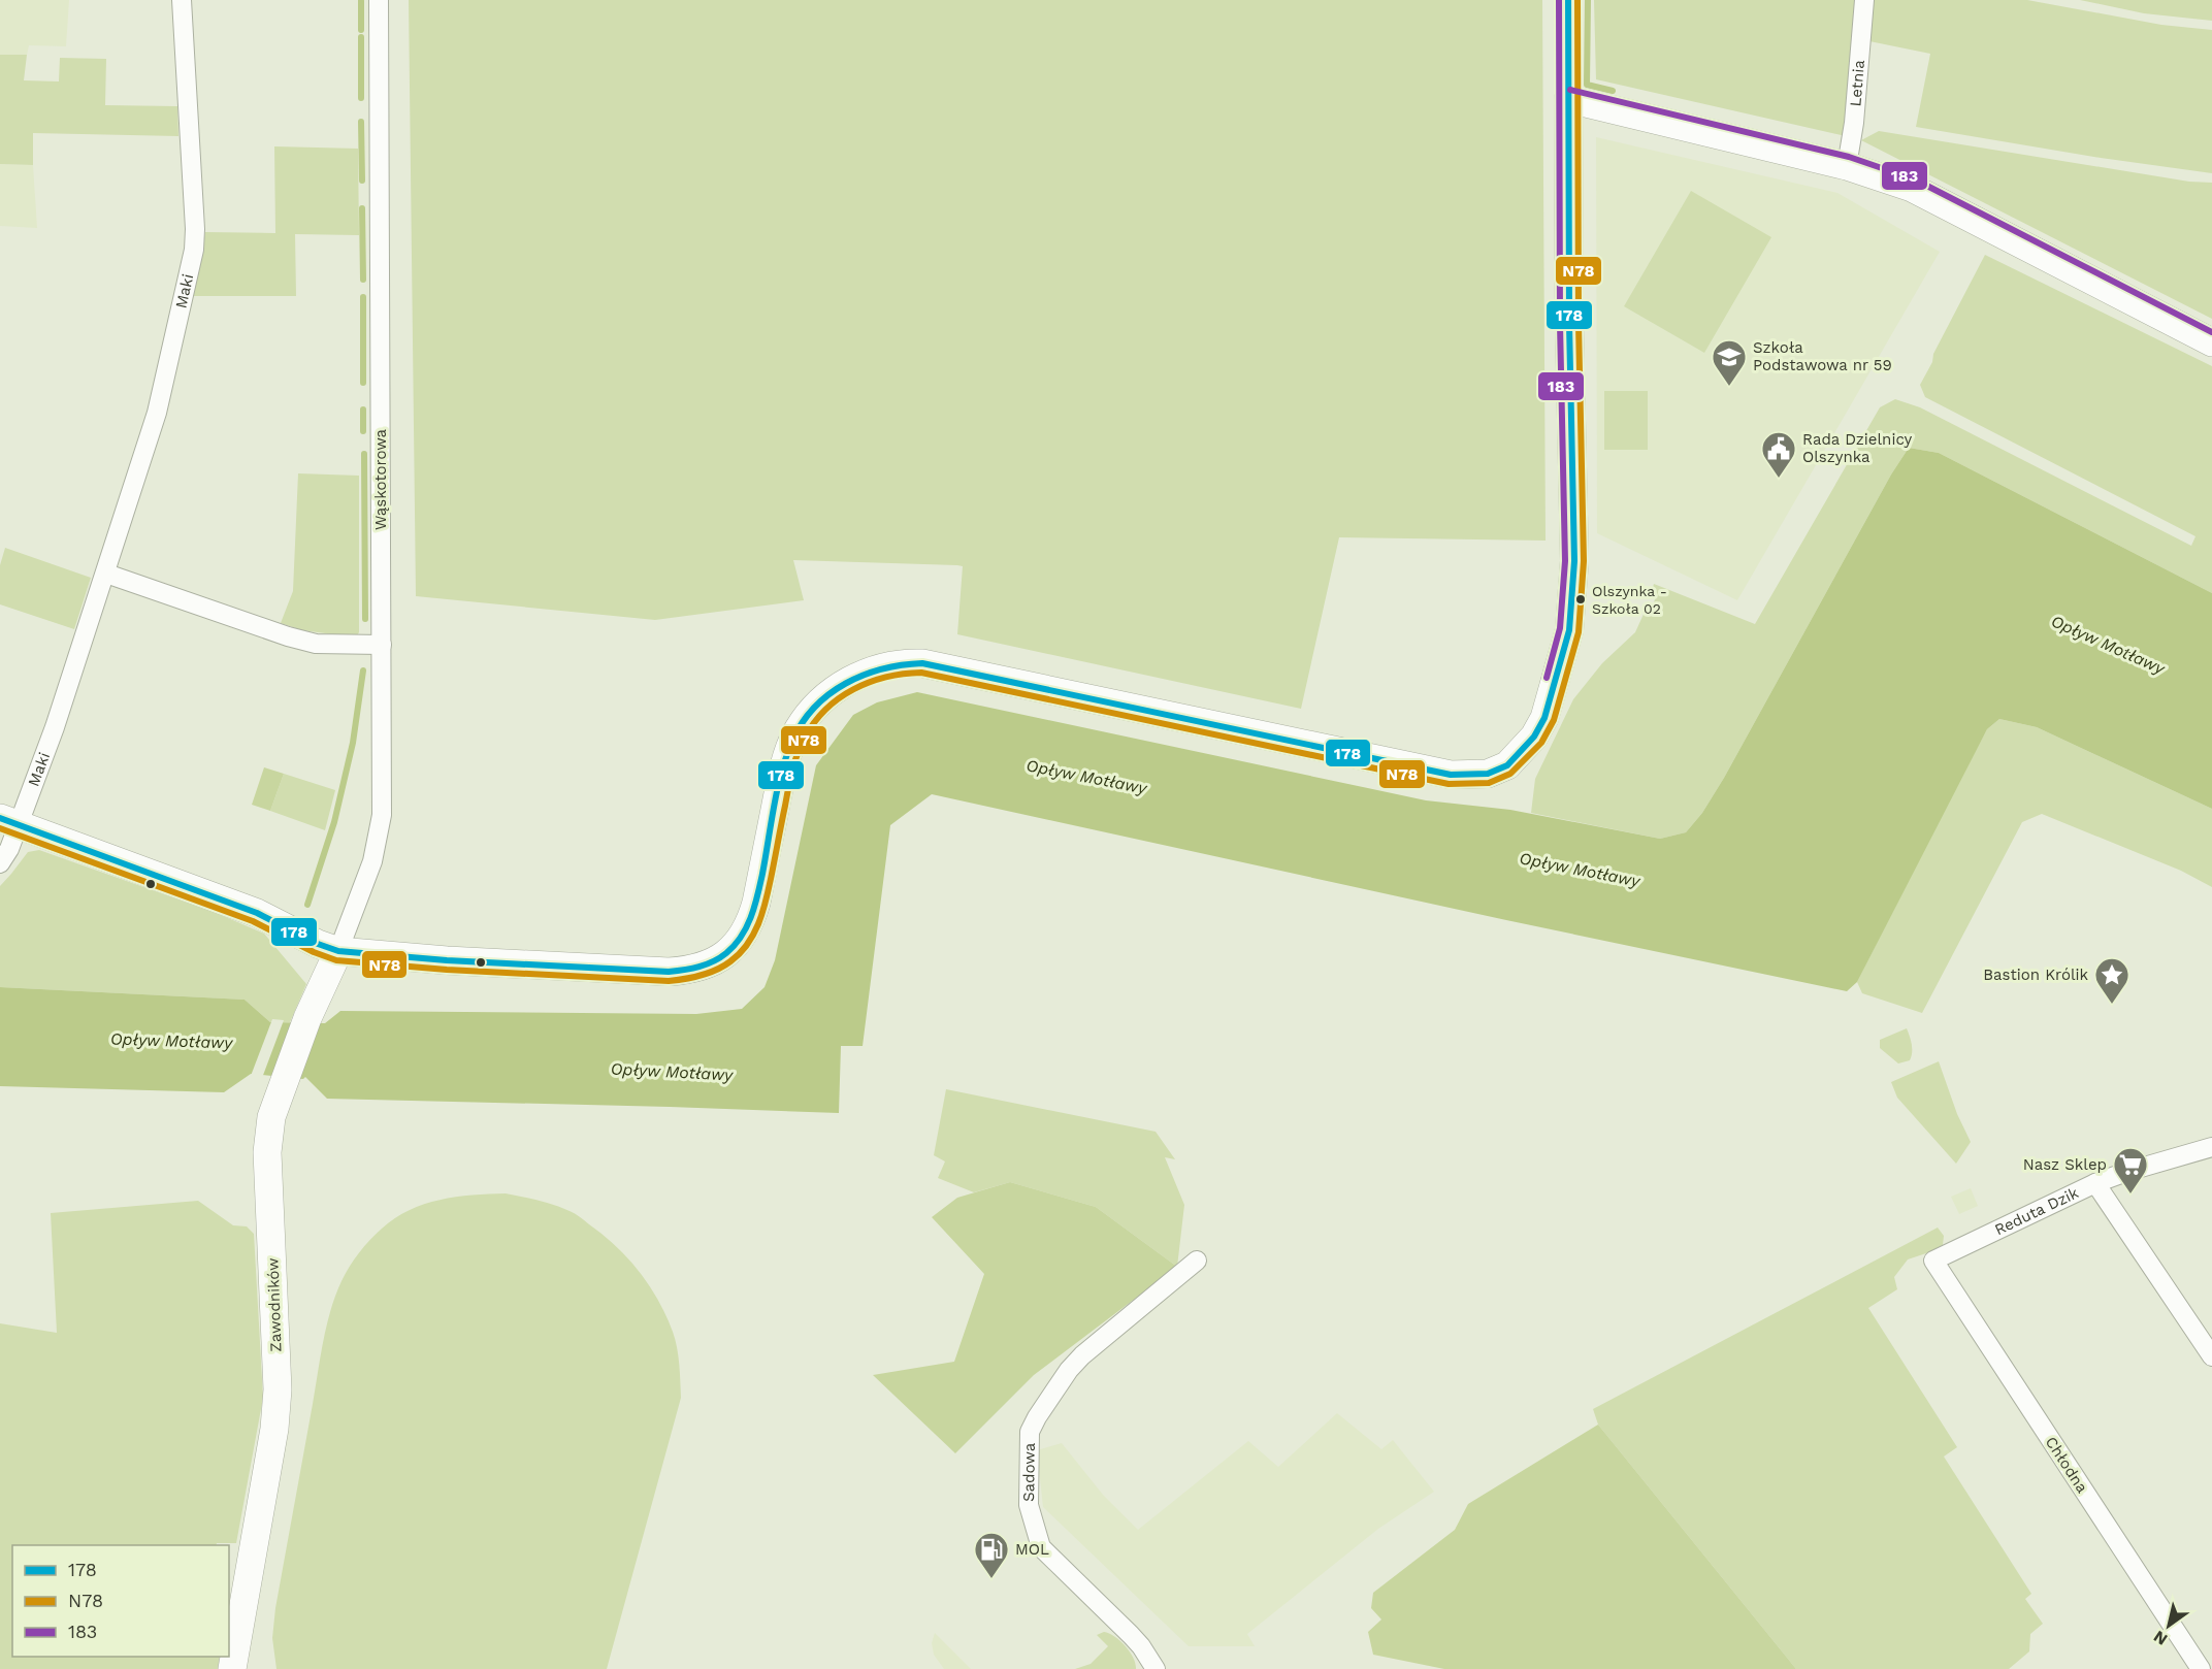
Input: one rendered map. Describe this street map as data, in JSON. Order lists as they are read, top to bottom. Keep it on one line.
{"streets":{"street":["Letnia","Maki","Wąskotorowa","Reduta Dzik","Zawodników","Chłodna","Sadowa"]},"crossings":[["Wąskotorowa","Zawodników"],["Reduta Dzik","Chłodna"]],"water":["Opływ Motławy"],"places":{"school or university":["Szkoła Podstawowa nr 59"],"public building":["Rada Dzielnicy Olszynka"],"other":["Olszynka - Szkoła 02"],"place":["Bastion Królik"],"supermarket":["Nasz Sklep"],"fuel station":["MOL"]},"lines":["transit line 178","transit line N78","transit line 183"],"legend":["178","N78","183"],"north":"bottom left"}
